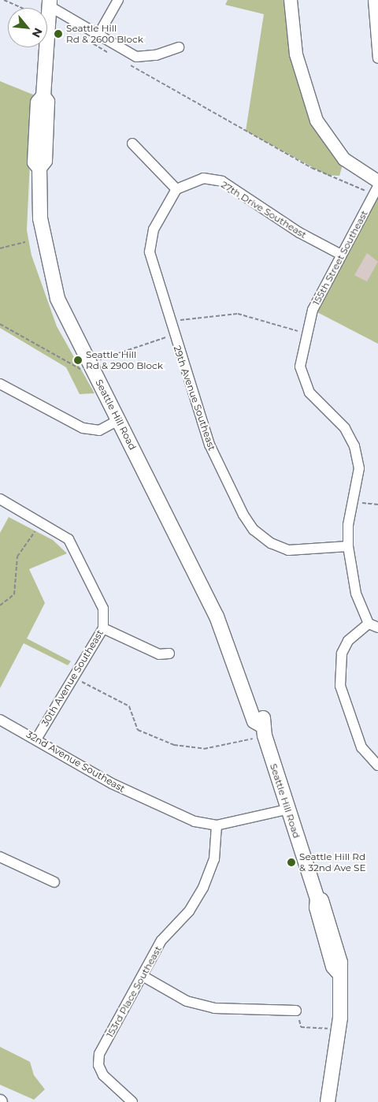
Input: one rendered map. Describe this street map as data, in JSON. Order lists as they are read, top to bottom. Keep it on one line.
{"streets":{"main road":["Seattle Hill Road"],"street":["27th Drive Southeast","155th Street Southeast","29th Avenue Southeast","30th Avenue Southeast","32nd Avenue Southeast","153rd Place Southeast"]},"crossings":[["27th Drive Southeast","155th Street Southeast"],["27th Drive Southeast","29th Avenue Southeast"],["155th Street Southeast","29th Avenue Southeast"],["Seattle Hill Road","32nd Avenue Southeast"],["30th Avenue Southeast","32nd Avenue Southeast"],["32nd Avenue Southeast","153rd Place Southeast"]],"places":["Seattle Hill Rd & 2600 Block","Seattle Hill Rd & 2900 Block","Seattle Hill Rd & 32nd Ave SE"],"north":"bottom right"}
